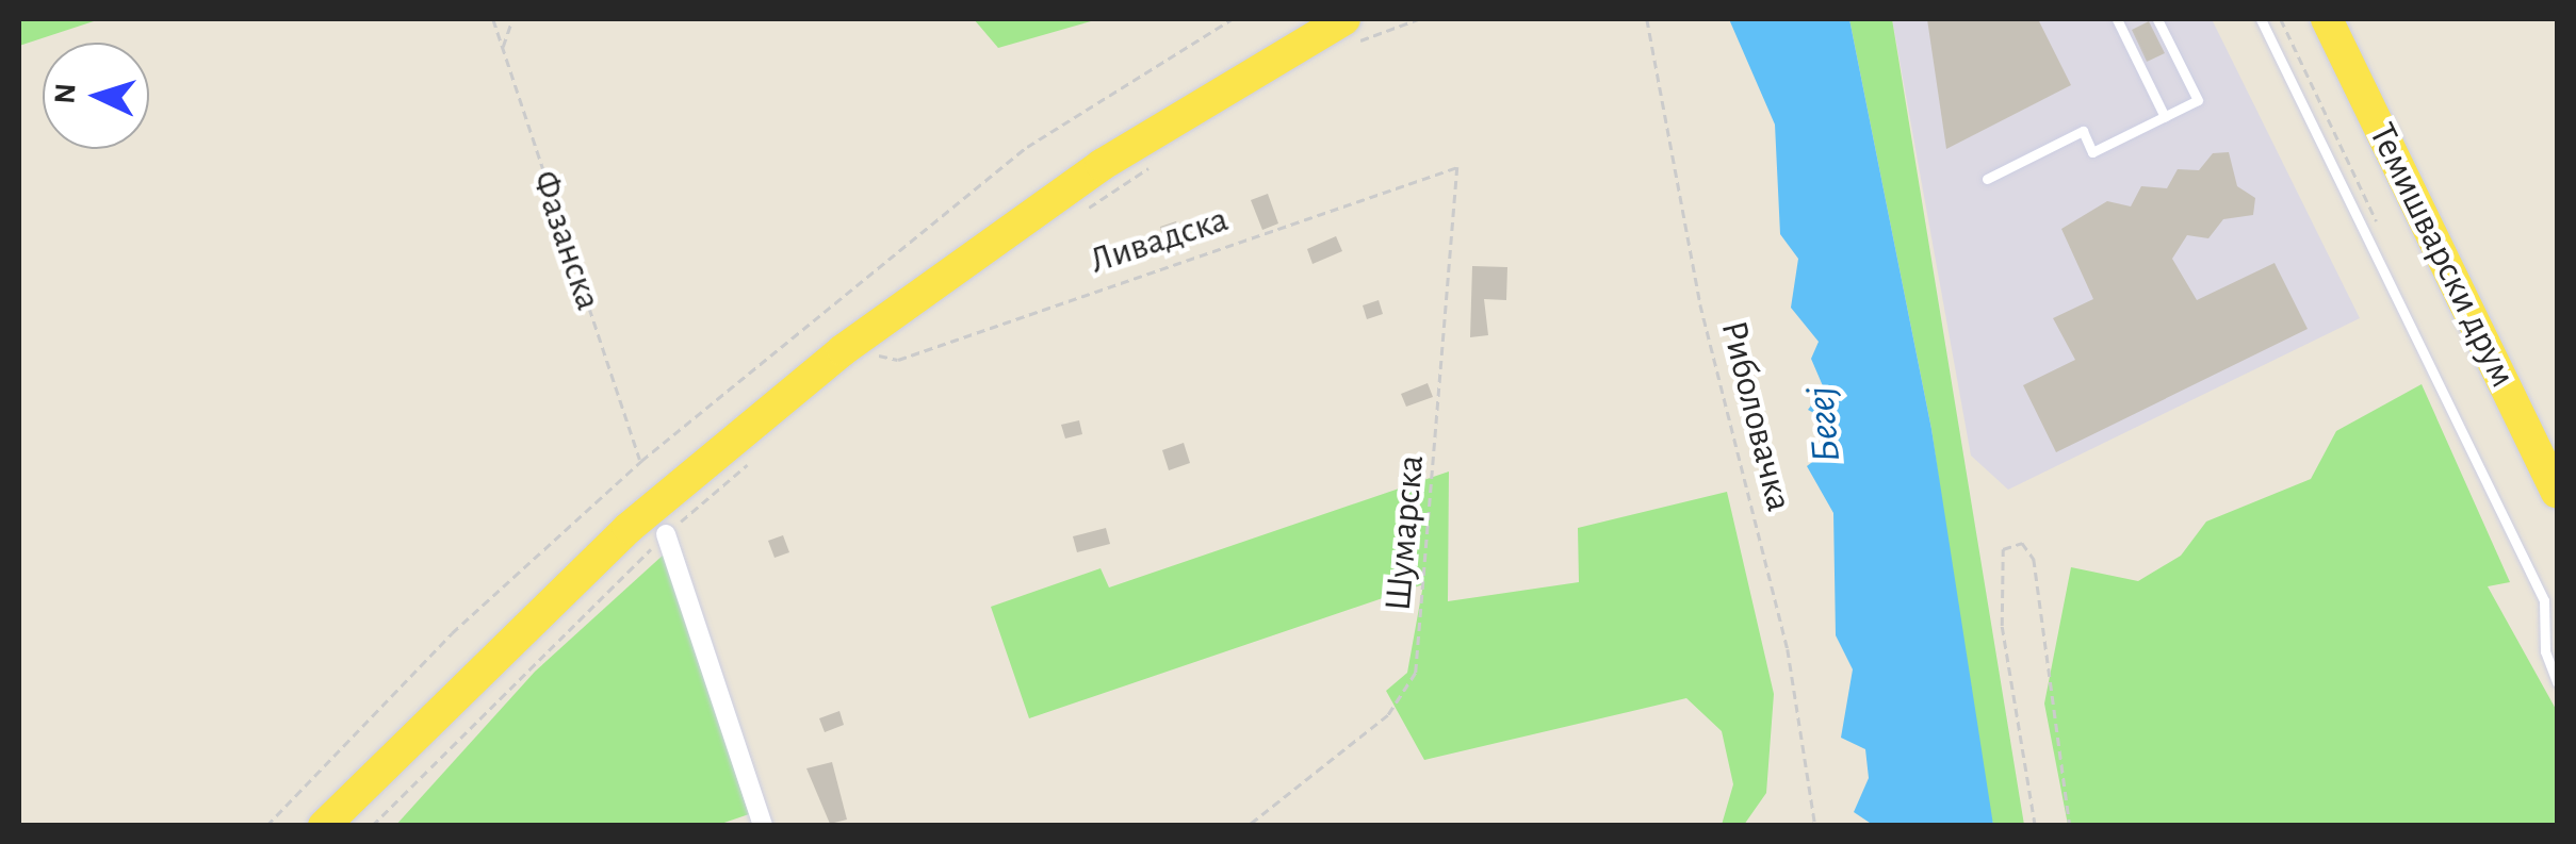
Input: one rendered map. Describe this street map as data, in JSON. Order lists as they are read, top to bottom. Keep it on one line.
{"streets":{"main road":["Темишварски друм"],"path":["Фазанска","Ливадска","Риболовачка","Шумарска"]},"crossings":[["Ливадска","Шумарска"]],"water":["Бегеј"],"north":"left"}
